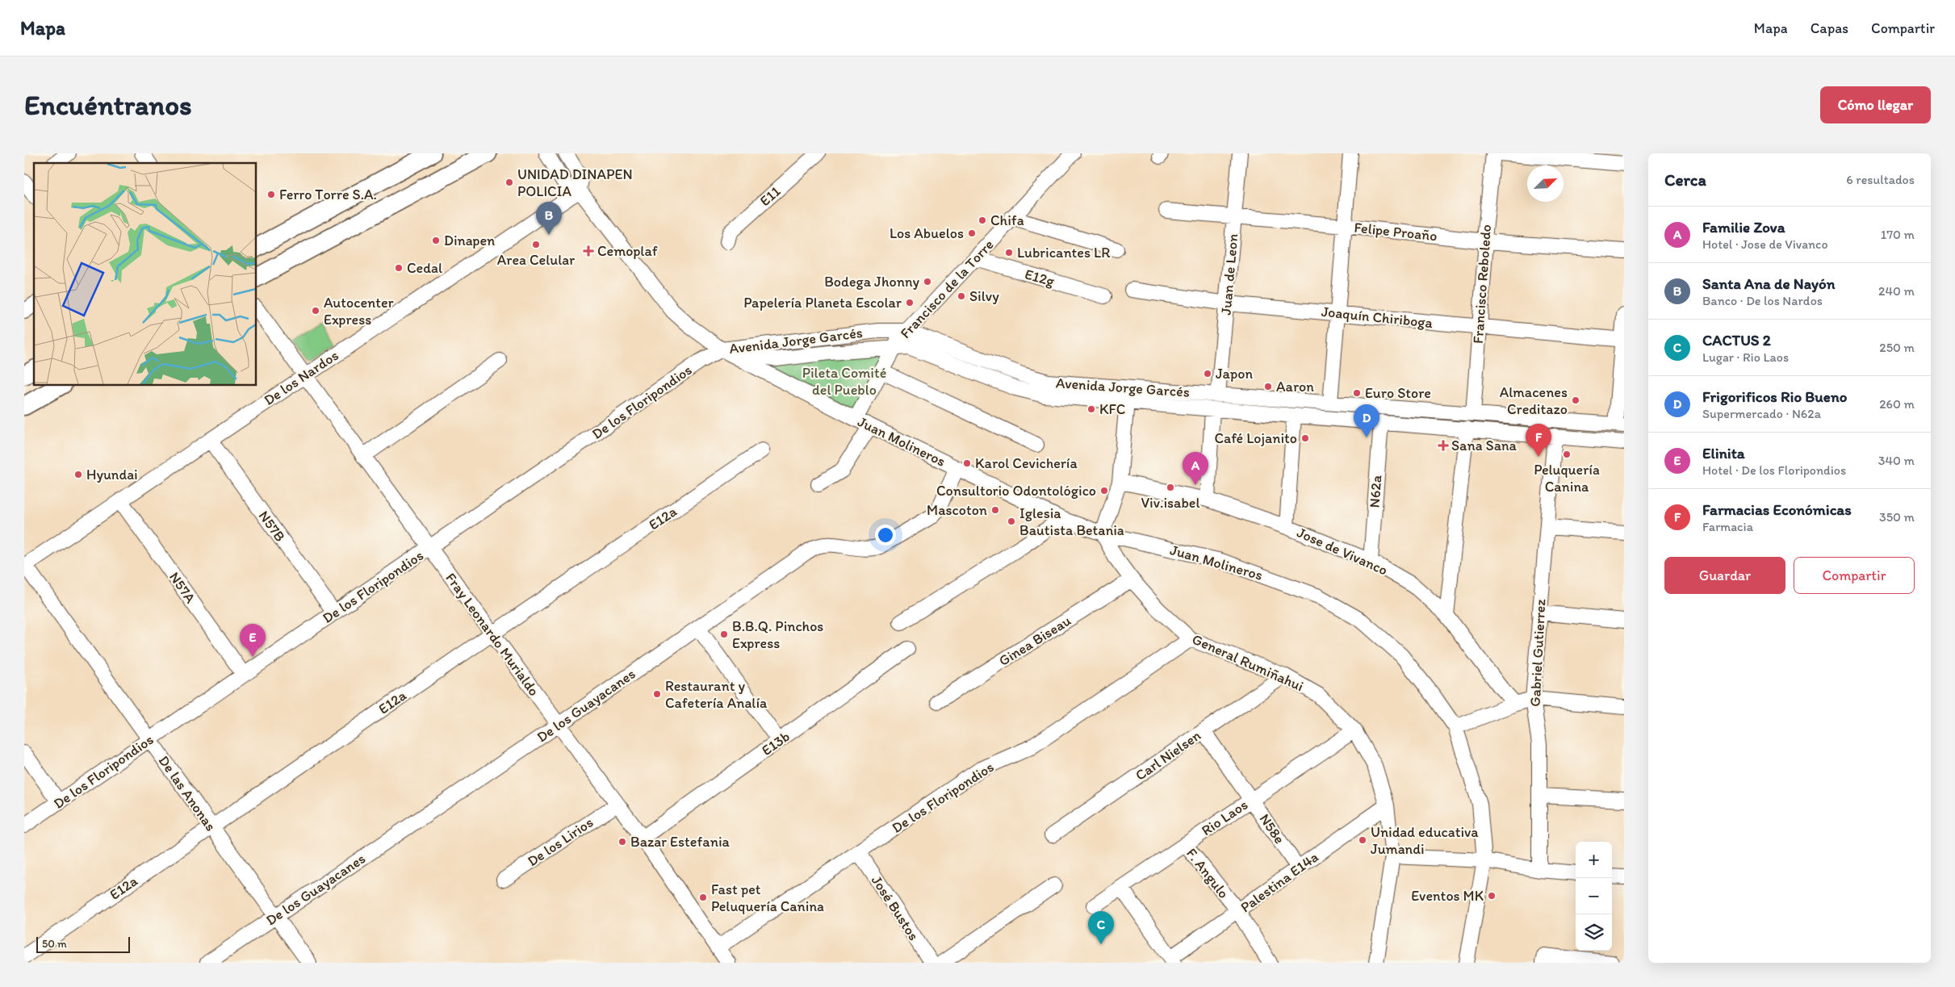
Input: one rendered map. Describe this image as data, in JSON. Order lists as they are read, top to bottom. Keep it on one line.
{"streets":{"street":["E11","Felipe Proaño","Juan de Leon","E12g","Francisco Reboledo","Francisco de la Torre","Joaquín Chiriboga","Avenida Jorge Garcés","De los Nardos","De los Floripondios","Juan Molineros","N62a","E12a","N57B","Jose de Vivanco","N57A","Fray Leonardo Murialdo","Ginea Biseau","Gabriel Gutierrez","General Rumiñahui","De los Guayacanes","E13b","Carl Nielsen","De las Anonas","Rio Laos","N58e","De los Lirios","F. Angulo","Palestina E14a","José Bustos"]},"crossings":[["Felipe Proaño","Juan de Leon"],["Felipe Proaño","Francisco Reboledo"],["Juan de Leon","Joaquín Chiriboga"],["Juan de Leon","Avenida Jorge Garcés"],["E12g","Francisco de la Torre"],["Francisco Reboledo","Joaquín Chiriboga"],["Francisco Reboledo","Avenida Jorge Garcés"],["Francisco de la Torre","Avenida Jorge Garcés"],["Francisco de la Torre","Juan Molineros"],["Avenida Jorge Garcés","De los Floripondios"],["Avenida Jorge Garcés","Juan Molineros"],["Avenida Jorge Garcés","N62a"],["Avenida Jorge Garcés","Gabriel Gutierrez"],["De los Nardos","Juan Molineros"],["De los Nardos","N57B"],["De los Nardos","N57A"],["De los Nardos","Fray Leonardo Murialdo"],["De los Nardos","De las Anonas"],["De los Floripondios","Juan Molineros"],["De los Floripondios","N57B"],["De los Floripondios","N57A"],["De los Floripondios","Fray Leonardo Murialdo"],["De los Floripondios","General Rumiñahui"],["De los Floripondios","De las Anonas"],["De los Floripondios","José Bustos"],["Juan Molineros","General Rumiñahui"],["Juan Molineros","De los Guayacanes"],["N62a","Jose de Vivanco"],["E12a","Fray Leonardo Murialdo"],["E12a","De las Anonas"],["Fray Leonardo Murialdo","De los Guayacanes"],["Fray Leonardo Murialdo","E13b"],["Fray Leonardo Murialdo","De los Lirios"],["Ginea Biseau","General Rumiñahui"],["General Rumiñahui","Carl Nielsen"],["General Rumiñahui","Rio Laos"],["General Rumiñahui","Palestina E14a"],["De los Guayacanes","De las Anonas"],["Carl Nielsen","N58e"],["Rio Laos","N58e"],["Rio Laos","F. Angulo"],["N58e","Palestina E14a"],["F. Angulo","Palestina E14a"]],"parks":["Pileta Comité del Pueblo"],"places":{"other":["UNIDAD DINAPEN POLICIA","Ferro Torre S.A.","Chifa","Los Abuelos","Dinapen","Area Celular","Lubricantes LR","Cedal","Bodega Jhonny","Silvy","Papelería Planeta Escolar","Autocenter Express","Japon","Aaron","Euro Store","Almacenes Creditazo","KFC","Café Lojanito","Peluquería Canina","Karol Cevichería","Hyundai","Viv.isabel","Consultorio Odontológico","Mascoton","Iglesia Bautista Betania","B.B.Q. Pinchos Express","Restaurant y Cafetería Analía","Unidad educativa Jumandi","Bazar Estefania","Eventos MK","Fast pet Peluquería Canina"],"health":["Cemoplaf","Sana Sana"]},"scale_bar":"50 m","north":"top right","page":{"header":"Mapa","nav":["Mapa","Capas","Compartir"],"buttons":["Cómo llegar",["Guardar","Compartir"]],"title":"Encuéntranos","heading":["Cerca","6 resultados"],"pins":["B","D","F","A","E","C"],"list":[{"mark":"A","name":"Familie Zova","note":"Hotel · Jose de Vivanco","value":"170 m"},{"mark":"B","name":"Santa Ana de Nayón","note":"Banco · De los Nardos","value":"240 m"},{"mark":"C","name":"CACTUS 2","note":"Lugar · Rio Laos","value":"250 m"},{"mark":"D","name":"Frigorificos Rio Bueno","note":"Supermercado · N62a","value":"260 m"},{"mark":"E","name":"Elinita","note":"Hotel · De los Floripondios","value":"340 m"},{"mark":"F","name":"Farmacias Económicas","note":"Farmacia","value":"350 m"}],"map_buttons":["+","−"],"scale":"50 m"}}
